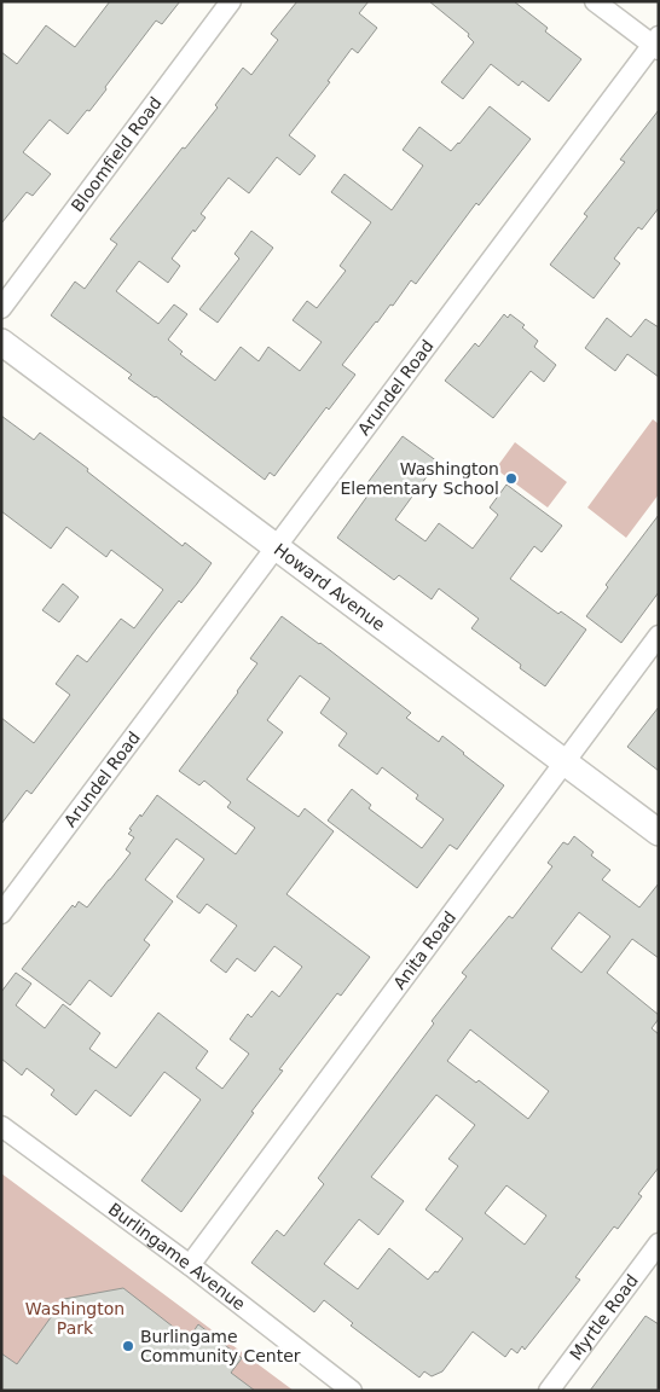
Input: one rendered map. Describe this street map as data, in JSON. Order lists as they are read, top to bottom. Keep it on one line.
{"streets":{"street":["Bloomfield Road","Arundel Road","Howard Avenue","Anita Road","Burlingame Avenue","Myrtle Road"]},"crossings":[["Arundel Road","Howard Avenue"],["Howard Avenue","Anita Road"],["Anita Road","Burlingame Avenue"]],"parks":["Washington Park"],"places":["Washington Elementary School","Burlingame Community Center"]}
